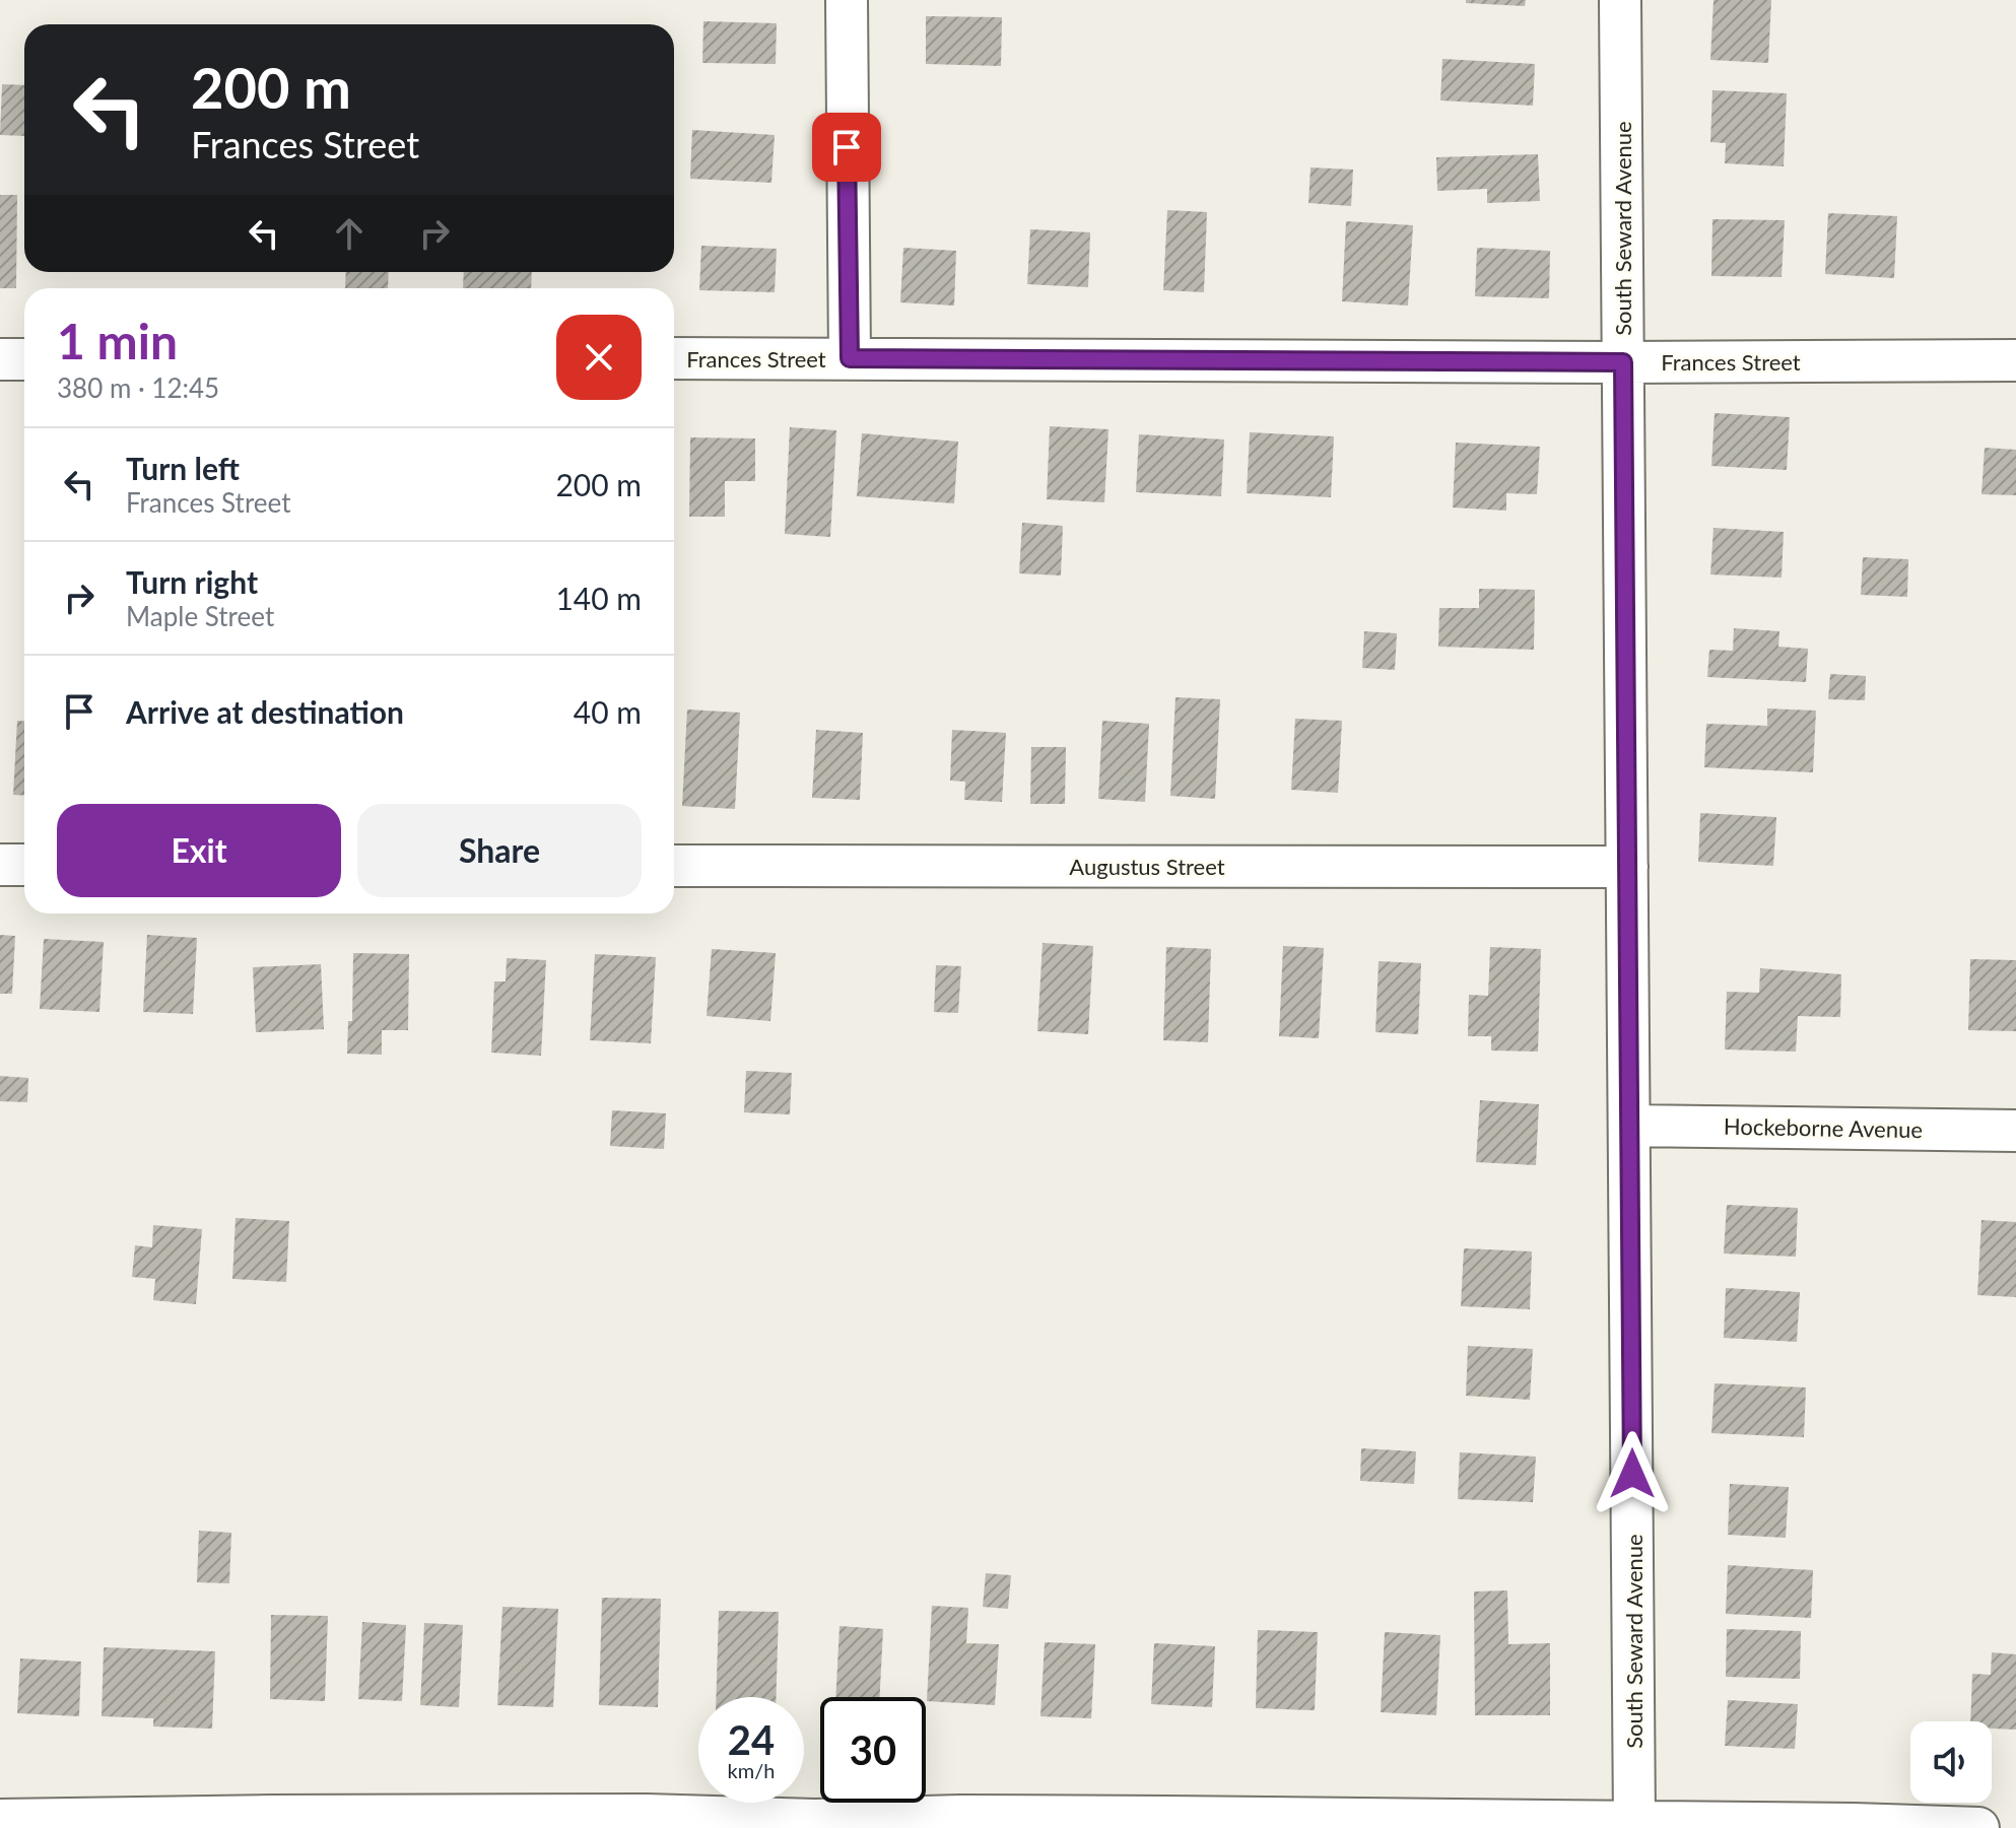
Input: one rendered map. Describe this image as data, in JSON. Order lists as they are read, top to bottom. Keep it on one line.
{"streets":{"street":["South Seward Avenue","Frances Street","Augustus Street","Hockeborne Avenue"]},"crossings":[["South Seward Avenue","Frances Street"],["South Seward Avenue","Augustus Street"],["South Seward Avenue","Hockeborne Avenue"]],"page":{"turn":["200 m","Frances Street"],"heading":["1 min","380 m · 12:45"],"list":[{"name":"Turn left","note":"Frances Street","value":"200 m"},{"name":"Turn right","note":"Maple Street","value":"140 m"},{"name":"Arrive at destination","value":"40 m"}],"buttons":["Exit","Share"],"speed":"24 km/h","limit":"30"}}
